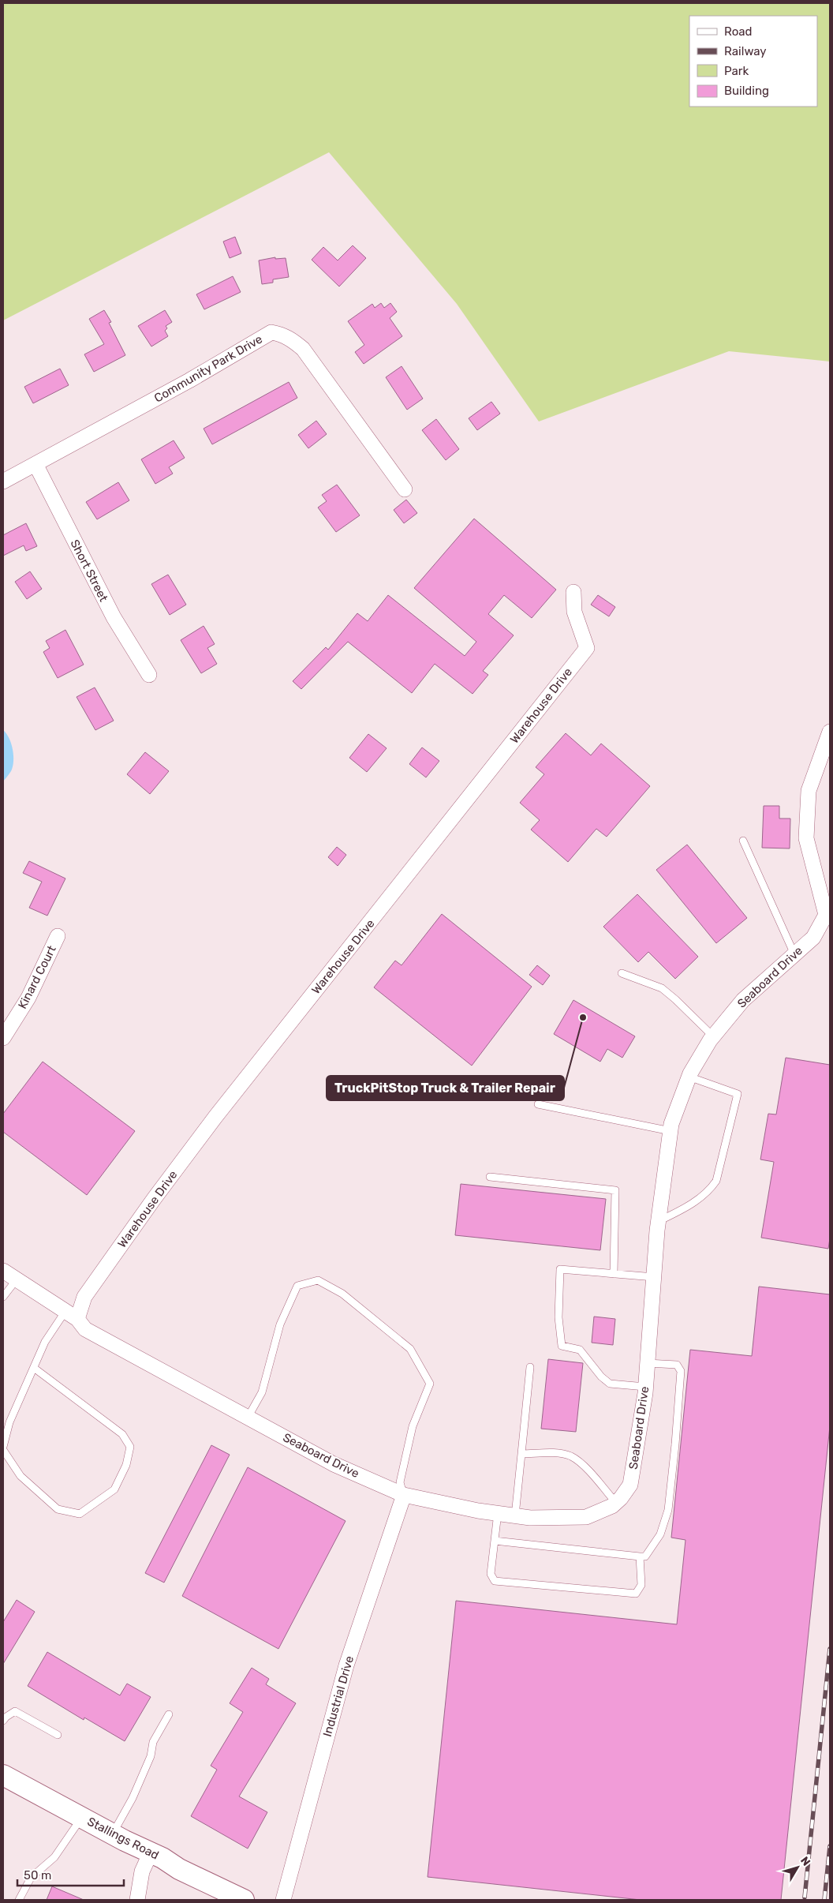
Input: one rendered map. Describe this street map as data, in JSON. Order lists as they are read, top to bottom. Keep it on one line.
{"streets":{"main road":["Stallings Road"],"street":["Community Park Drive","Short Street","Warehouse Drive","Kinard Court","Seaboard Drive","Industrial Drive"]},"crossings":[["Community Park Drive","Short Street"],["Warehouse Drive","Seaboard Drive"],["Seaboard Drive","Industrial Drive"]],"places":["TruckPitStop Truck & Trailer Repair"],"legend":["Road","Railway","Park","Building"],"scale_bar":"50 m","north":"top right"}
